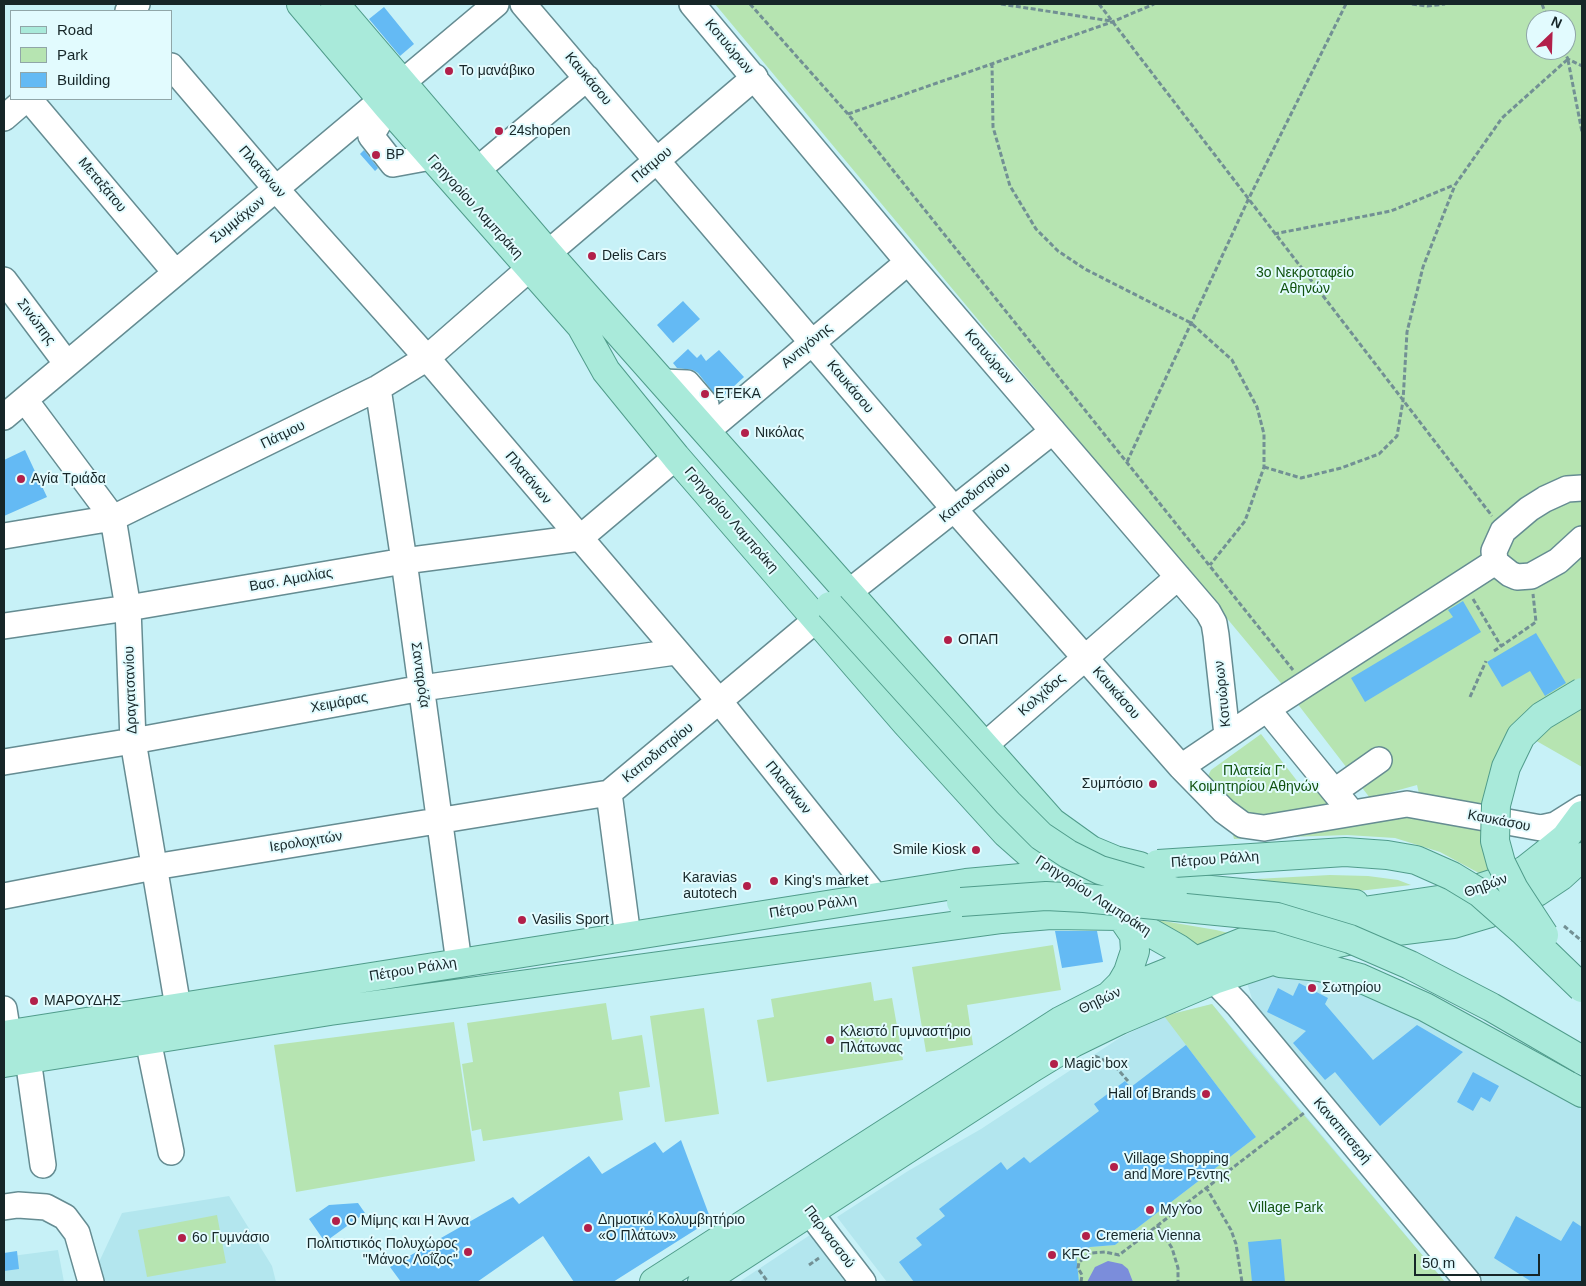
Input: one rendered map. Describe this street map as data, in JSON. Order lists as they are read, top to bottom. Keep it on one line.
{"streets":{"main road":["Γρηγορίου Λαμπράκη","Πέτρου Ράλλη","Θηβών"],"street":["Κοτυώρων","Καυκάσου","Πάτμου","Πλατάνων","Μεταξάτου","Συμμάχων","Σινώπης","Αντιγόνης","Καποδιστρίου","Βασ. Αμαλίας","Σανταρόζα","Δραγατσανίου","Κολχίδος","Χειμάρας","Ιερολοχιτών","Καναπιτσερή","Παρνασσού"]},"crossings":[["Κοτυώρων","Πάτμου"],["Κοτυώρων","Αντιγόνης"],["Κοτυώρων","Καποδιστρίου"],["Κοτυώρων","Κολχίδος"],["Καυκάσου","Πάτμου"],["Καυκάσου","Αντιγόνης"],["Καυκάσου","Καποδιστρίου"],["Καυκάσου","Κολχίδος"],["Πάτμου","Πλατάνων"],["Πάτμου","Γρηγορίου Λαμπράκη"],["Πάτμου","Σανταρόζα"],["Πάτμου","Δραγατσανίου"],["Πλατάνων","Συμμάχων"],["Πλατάνων","Καποδιστρίου"],["Πλατάνων","Βασ. Αμαλίας"],["Πλατάνων","Χειμάρας"],["Πλατάνων","Πέτρου Ράλλη"],["Μεταξάτου","Συμμάχων"],["Γρηγορίου Λαμπράκη","Συμμάχων"],["Γρηγορίου Λαμπράκη","Αντιγόνης"],["Γρηγορίου Λαμπράκη","Καποδιστρίου"],["Γρηγορίου Λαμπράκη","Κολχίδος"],["Γρηγορίου Λαμπράκη","Πέτρου Ράλλη"],["Γρηγορίου Λαμπράκη","Θηβών"],["Γρηγορίου Λαμπράκη","Καναπιτσερή"],["Συμμάχων","Σινώπης"],["Συμμάχων","Δραγατσανίου"],["Καποδιστρίου","Ιερολοχιτών"],["Καποδιστρίου","Πέτρου Ράλλη"],["Βασ. Αμαλίας","Σανταρόζα"],["Βασ. Αμαλίας","Δραγατσανίου"],["Σανταρόζα","Χειμάρας"],["Σανταρόζα","Ιερολοχιτών"],["Σανταρόζα","Πέτρου Ράλλη"],["Δραγατσανίου","Χειμάρας"],["Δραγατσανίου","Ιερολοχιτών"],["Δραγατσανίου","Πέτρου Ράλλη"],["Θηβών","Καναπιτσερή"],["Θηβών","Παρνασσού"]],"parks":["3ο Νεκροταφείο Αθηνών","Πλατεία Γ' Κοιμητηρίου Αθηνών","Village Park"],"places":["Το μανάβικο","24shopen","BP","Delis Cars","ΕΤΕΚΑ","Νικόλας","Αγία Τριάδα","ΟΠΑΠ","Συμπόσιο","Smile Kiosk","King's market","Karavias autotech","Vasilis Sport","Σωτηρίου","ΜΑΡΟΥΔΗΣ","Κλειστό Γυμναστήριο Πλάτωνας","Magic box","Hall of Brands","Village Shopping and More Ρεντης","MyYoo","Ο Μίμης και Η Άννα","Δημοτικό Κολυμβητήριο «Ο Πλάτων»","Cremeria Vienna","6ο Γυμνάσιο","Πολιτιστικός Πολυχώρος \"Μάνος Λοΐζος\"","KFC"],"legend":["Road","Park","Building"],"scale_bar":"50 m","north":"top right"}
